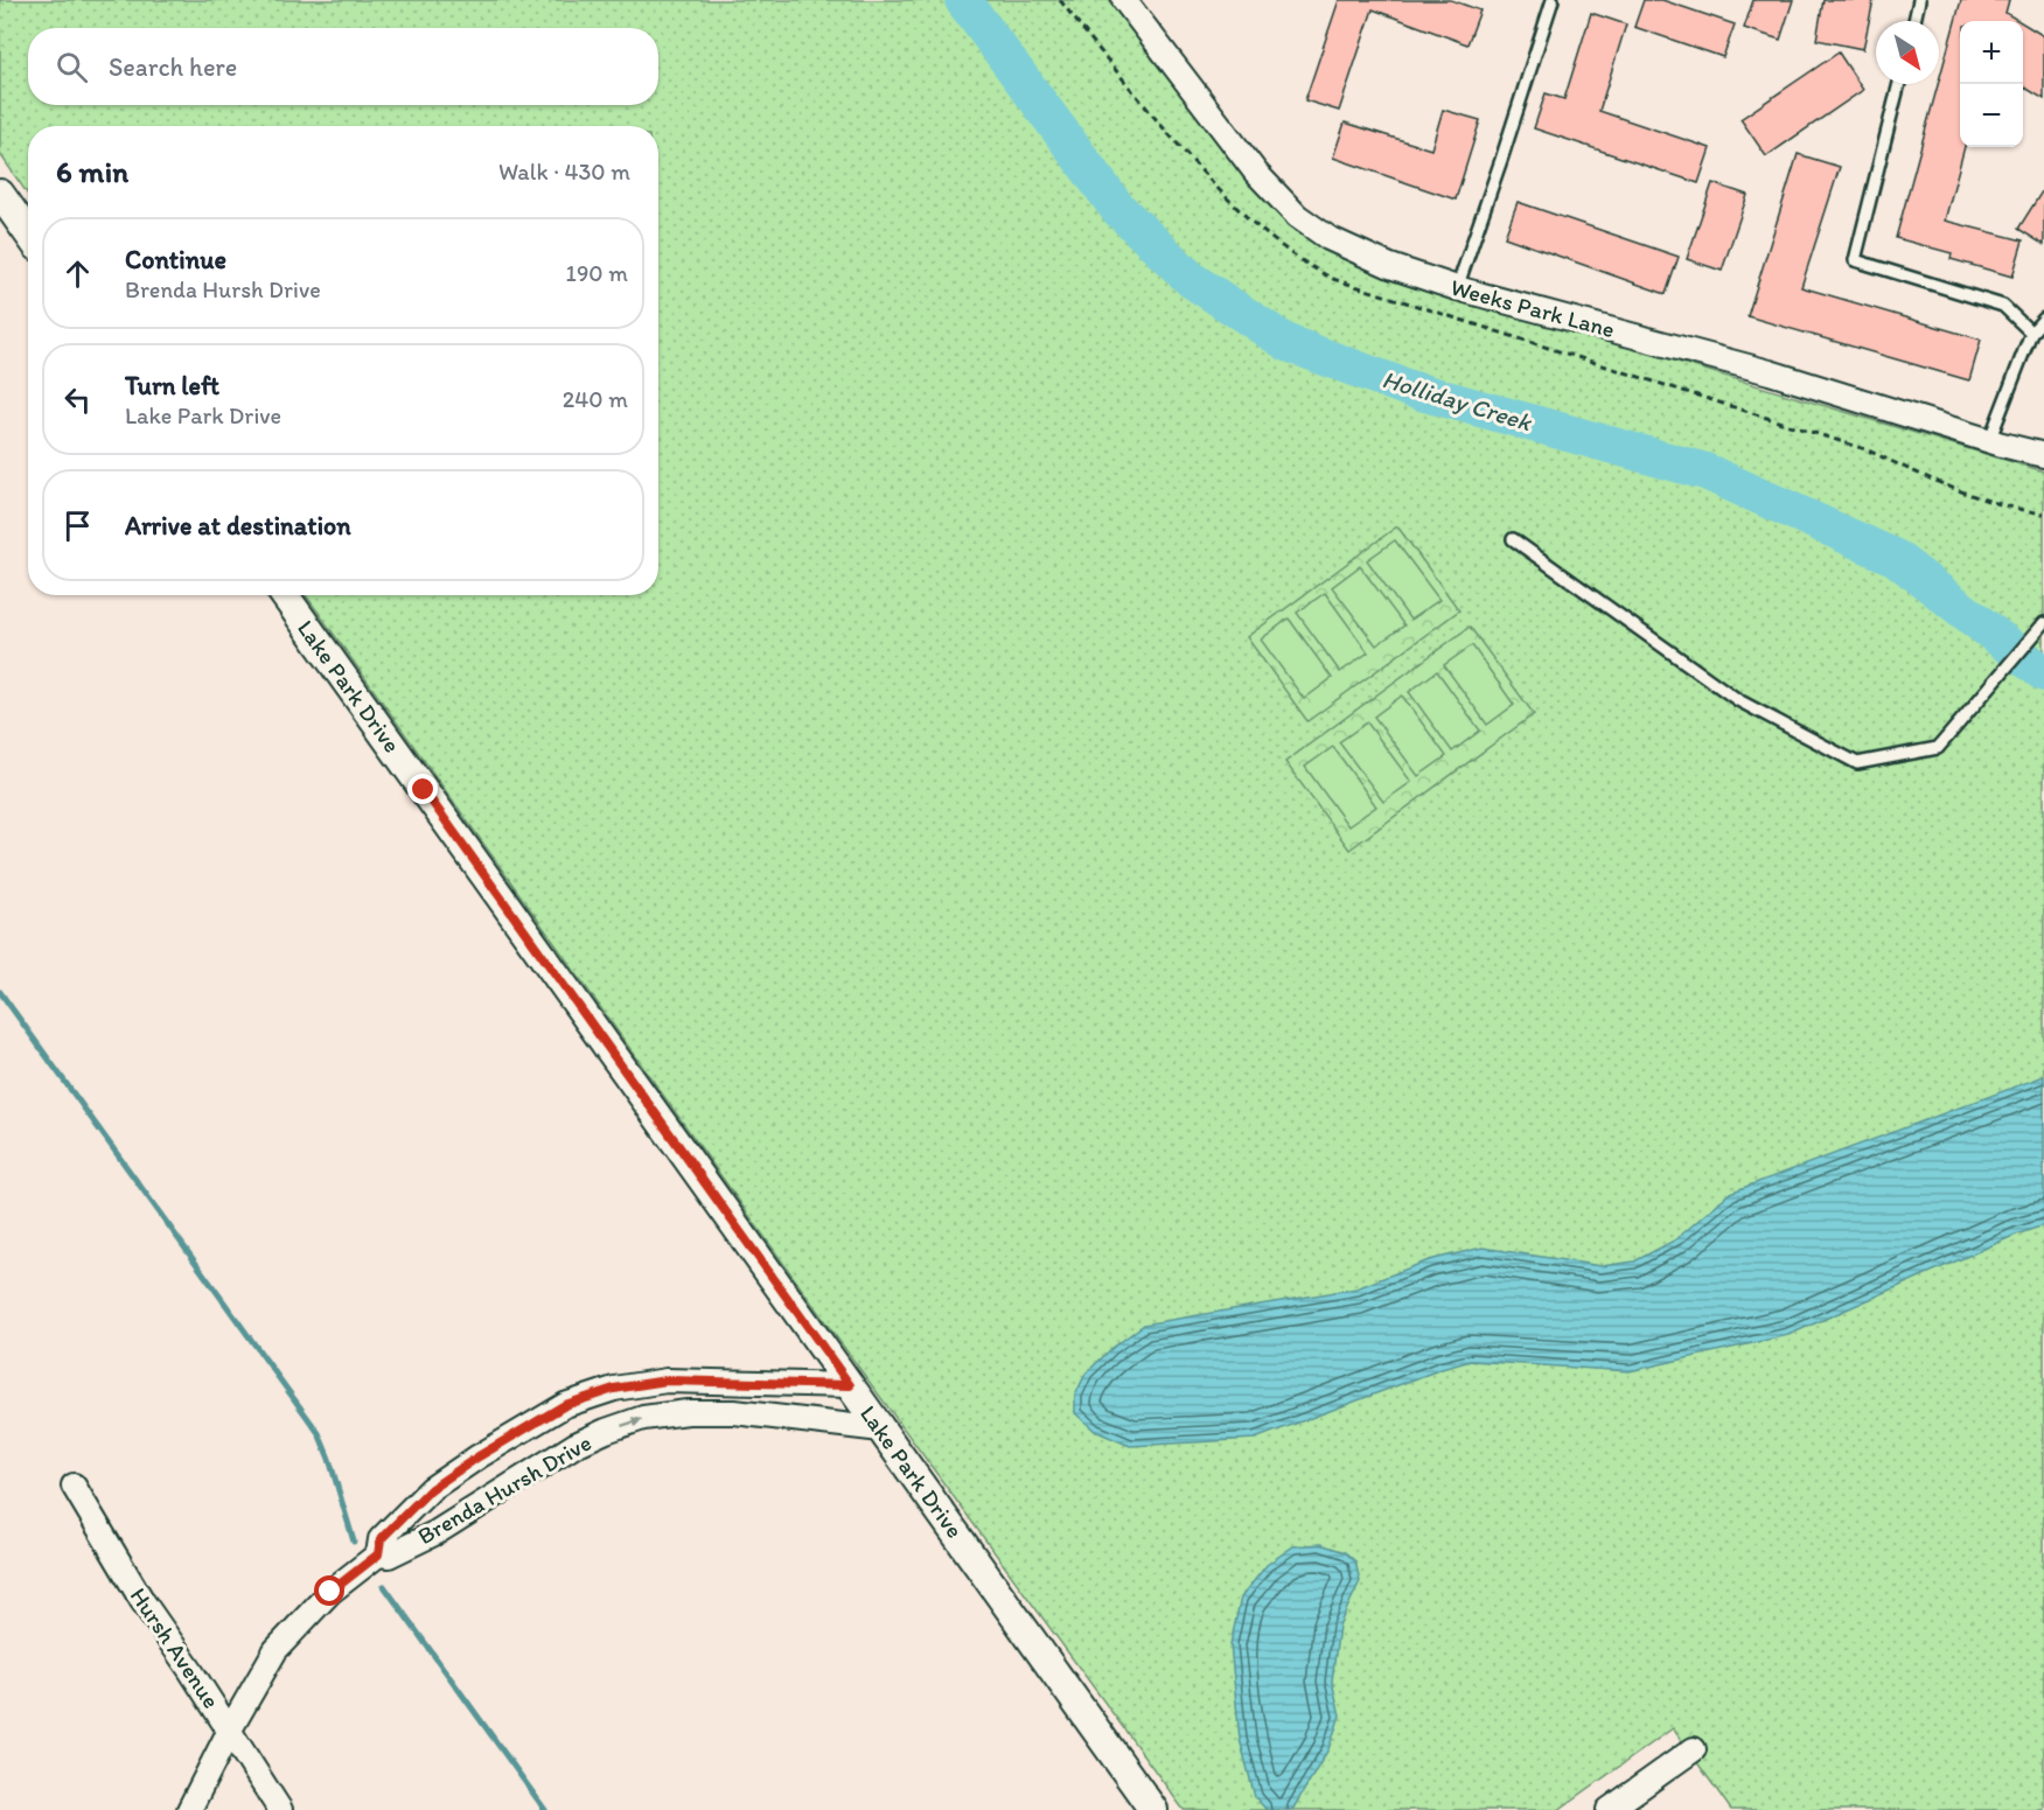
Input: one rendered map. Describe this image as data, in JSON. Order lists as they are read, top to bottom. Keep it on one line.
{"streets":{"street":["Weeks Park Lane","Lake Park Drive","Brenda Hursh Drive","Hursh Avenue"]},"crossings":[["Lake Park Drive","Brenda Hursh Drive"],["Brenda Hursh Drive","Hursh Avenue"]],"water":["Holliday Creek"],"north":"bottom right","page":{"map_buttons":["+","−"],"search":"Search here","heading":["6 min","Walk · 430 m"],"list":[["Continue","Brenda Hursh Drive","190 m"],["Turn left","Lake Park Drive","240 m"],"Arrive at destination"]}}
